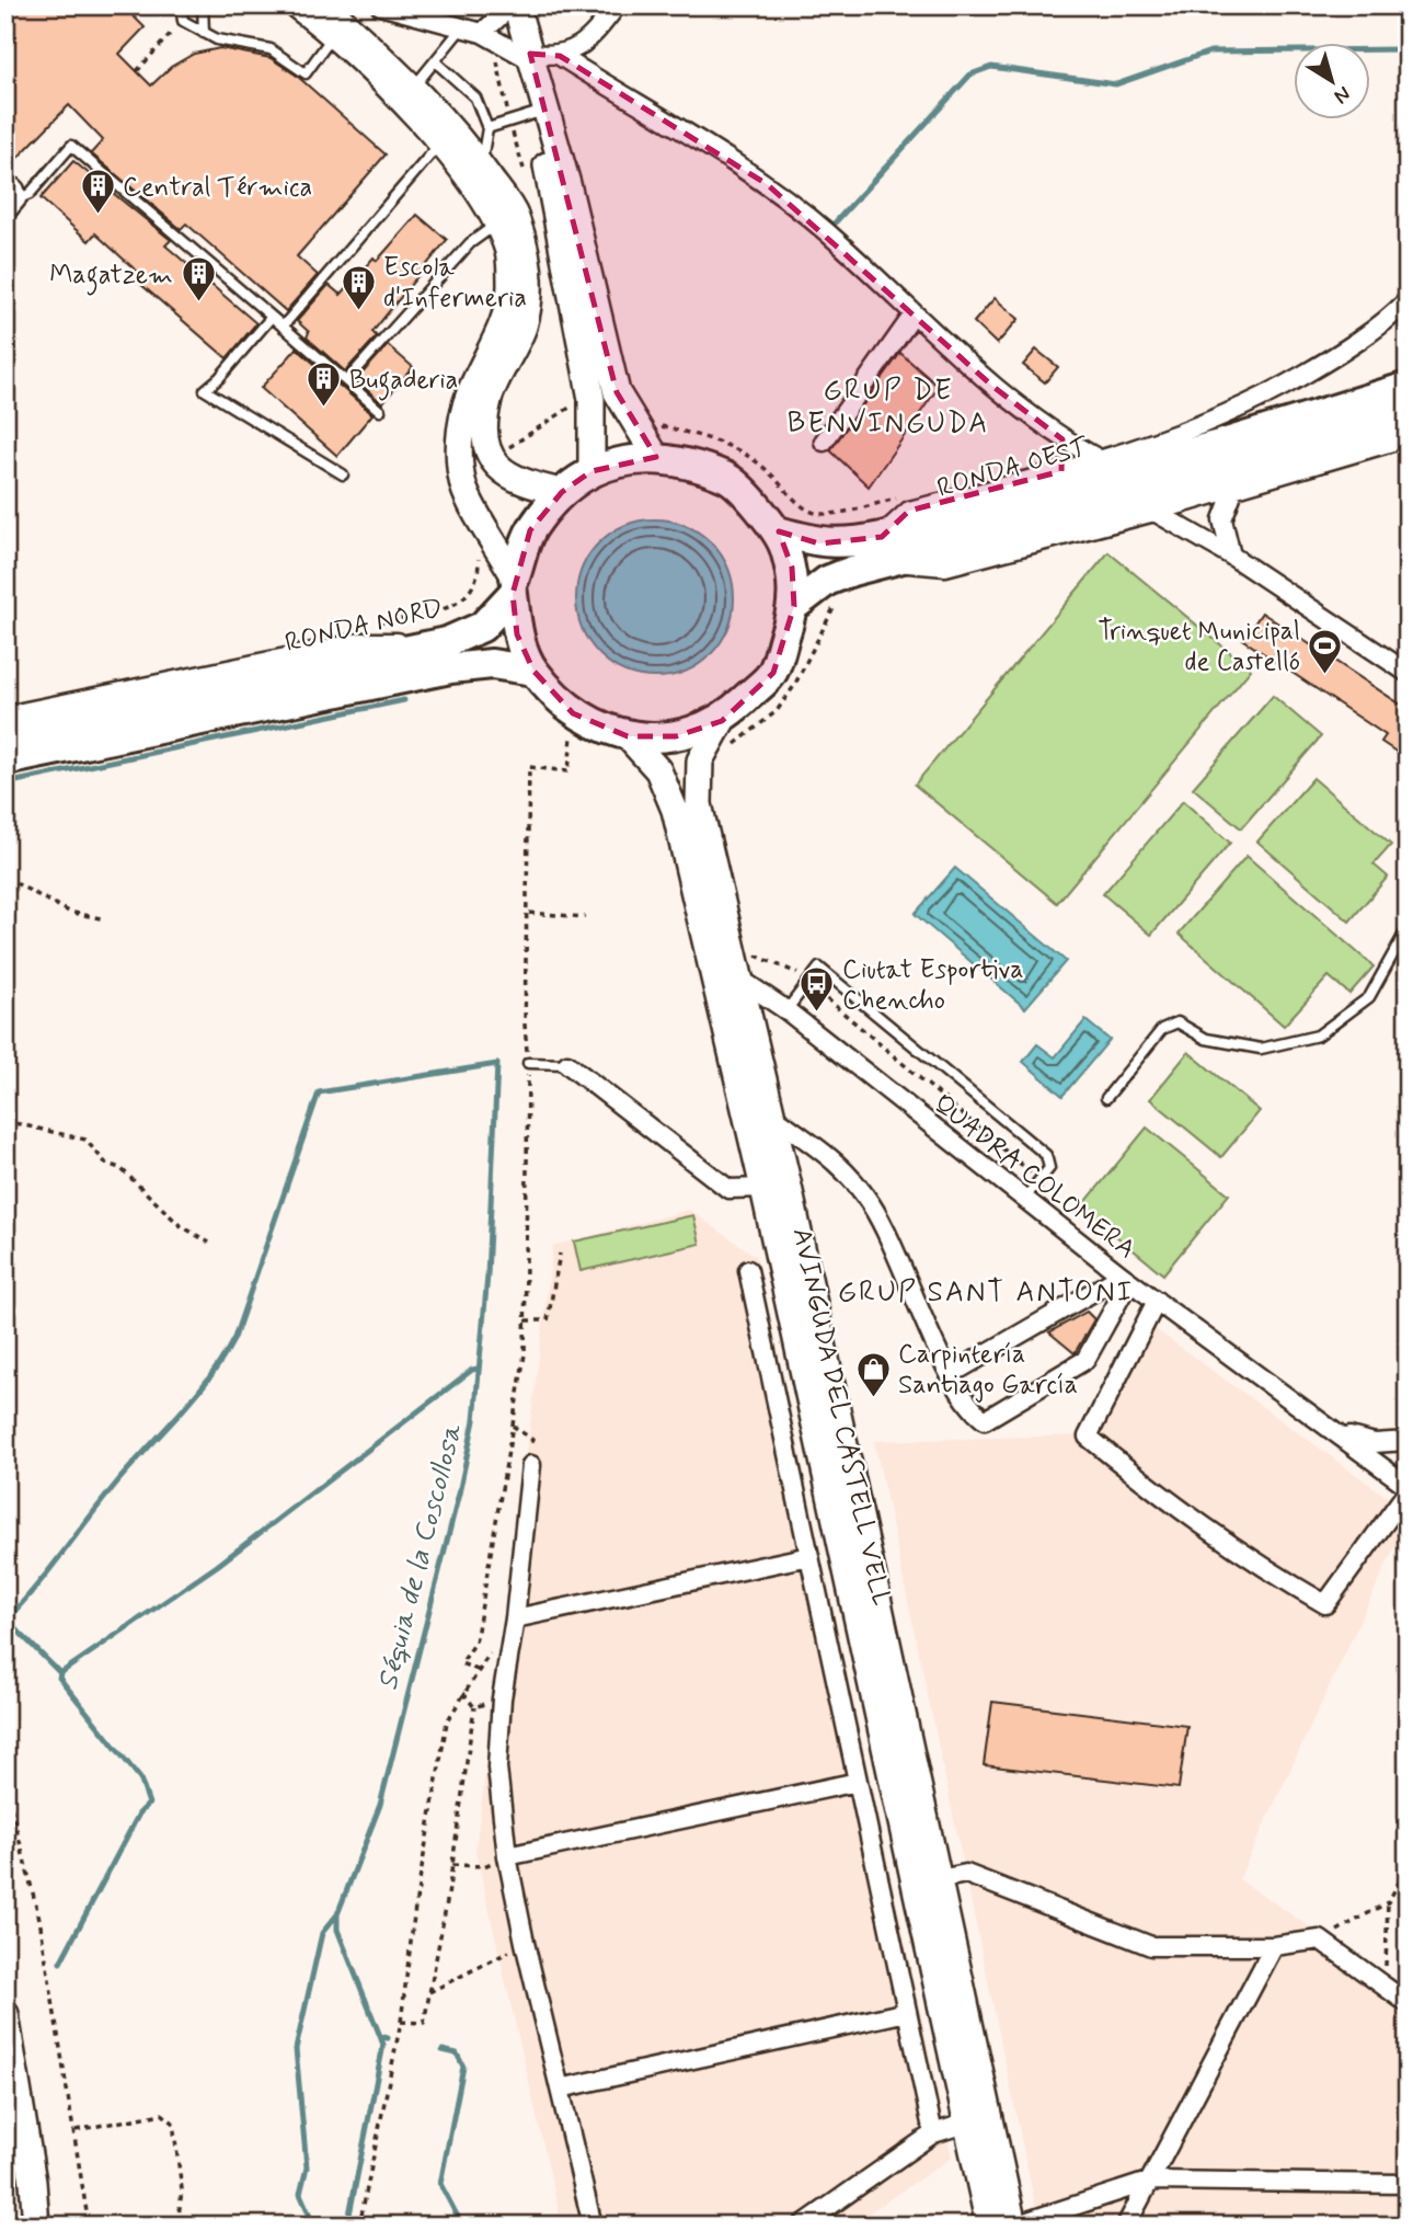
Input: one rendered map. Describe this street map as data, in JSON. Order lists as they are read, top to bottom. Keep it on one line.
{"streets":{"main road":["RONDA OEST","RONDA NORD","AVINGUDA DEL CASTELL VELL"],"street":["QUADRA COLOMERA"]},"crossings":[["QUADRA COLOMERA","AVINGUDA DEL CASTELL VELL"]],"districts":["GRUP DE BENVINGUDA","GRUP SANT ANTONI"],"water":["Séquia de la Coscollosa"],"places":{"building":["Central Térmica","Magatzem","Escola d'Infermeria","Bugaderia"],"sports":["Trinquet Municipal de Castelló"],"bus stop":["Ciutat Esportiva Chencho"],"shop":["Carpintería Santiago García"]},"north":"bottom right"}
